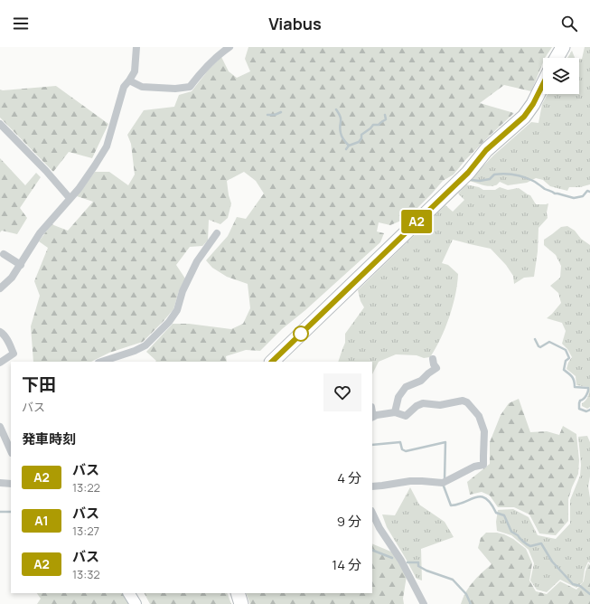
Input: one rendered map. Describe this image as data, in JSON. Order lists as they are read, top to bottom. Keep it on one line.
{"lines":["bus line A2"],"page":{"header":"Viabus","on_map":"A2","heading":[["下田","バス"],"発車時刻"],"list":[{"mark":"A2","name":"バス","note":"13:22","value":"4 分"},{"mark":"A1","name":"バス","note":"13:27","value":"9 分"},{"mark":"A2","name":"バス","note":"13:32","value":"14 分"}]}}
